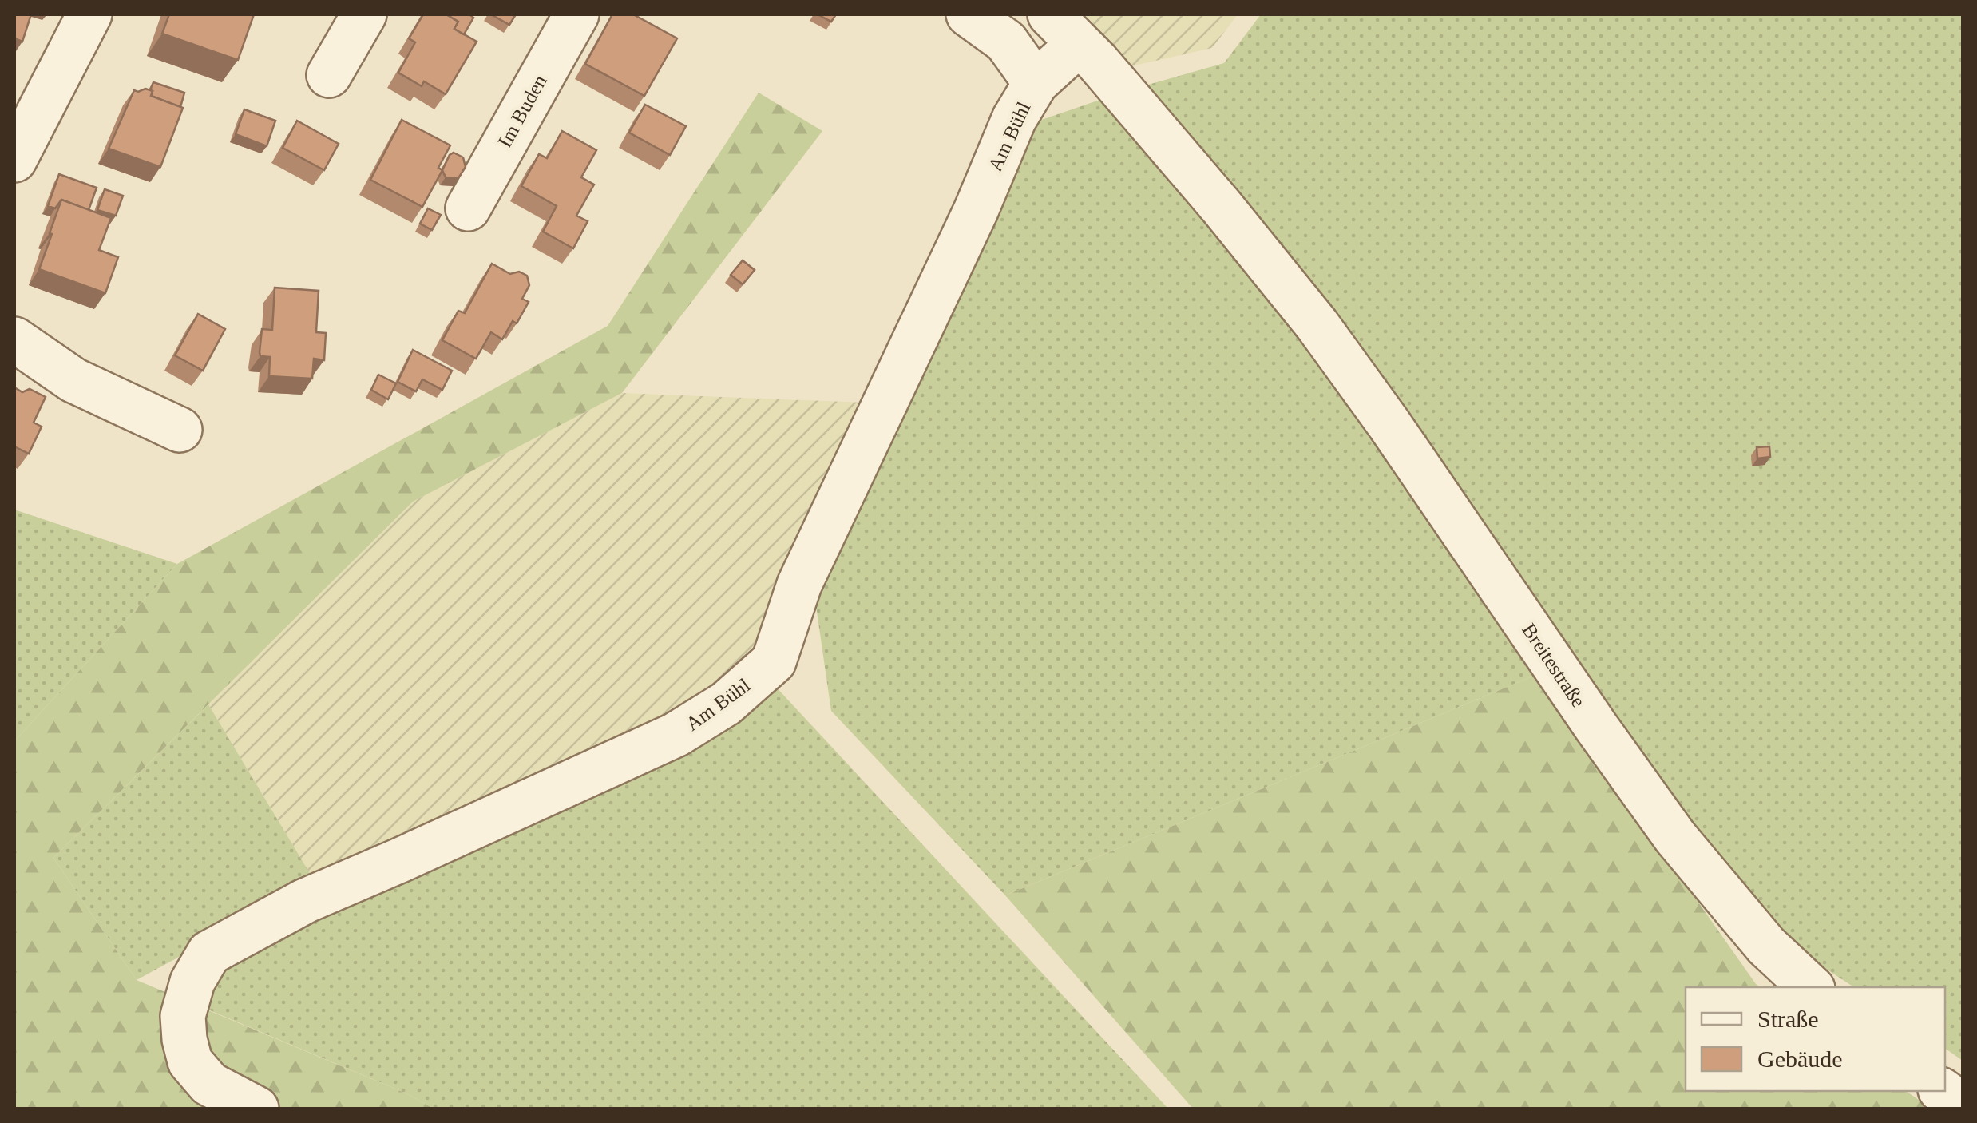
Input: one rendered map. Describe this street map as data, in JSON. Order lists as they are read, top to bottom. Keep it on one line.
{"streets":{"street":["Im Buden","Am Bühl","Breitestraße"]},"crossings":[["Am Bühl","Breitestraße"]],"legend":["Straße","Gebäude"]}
